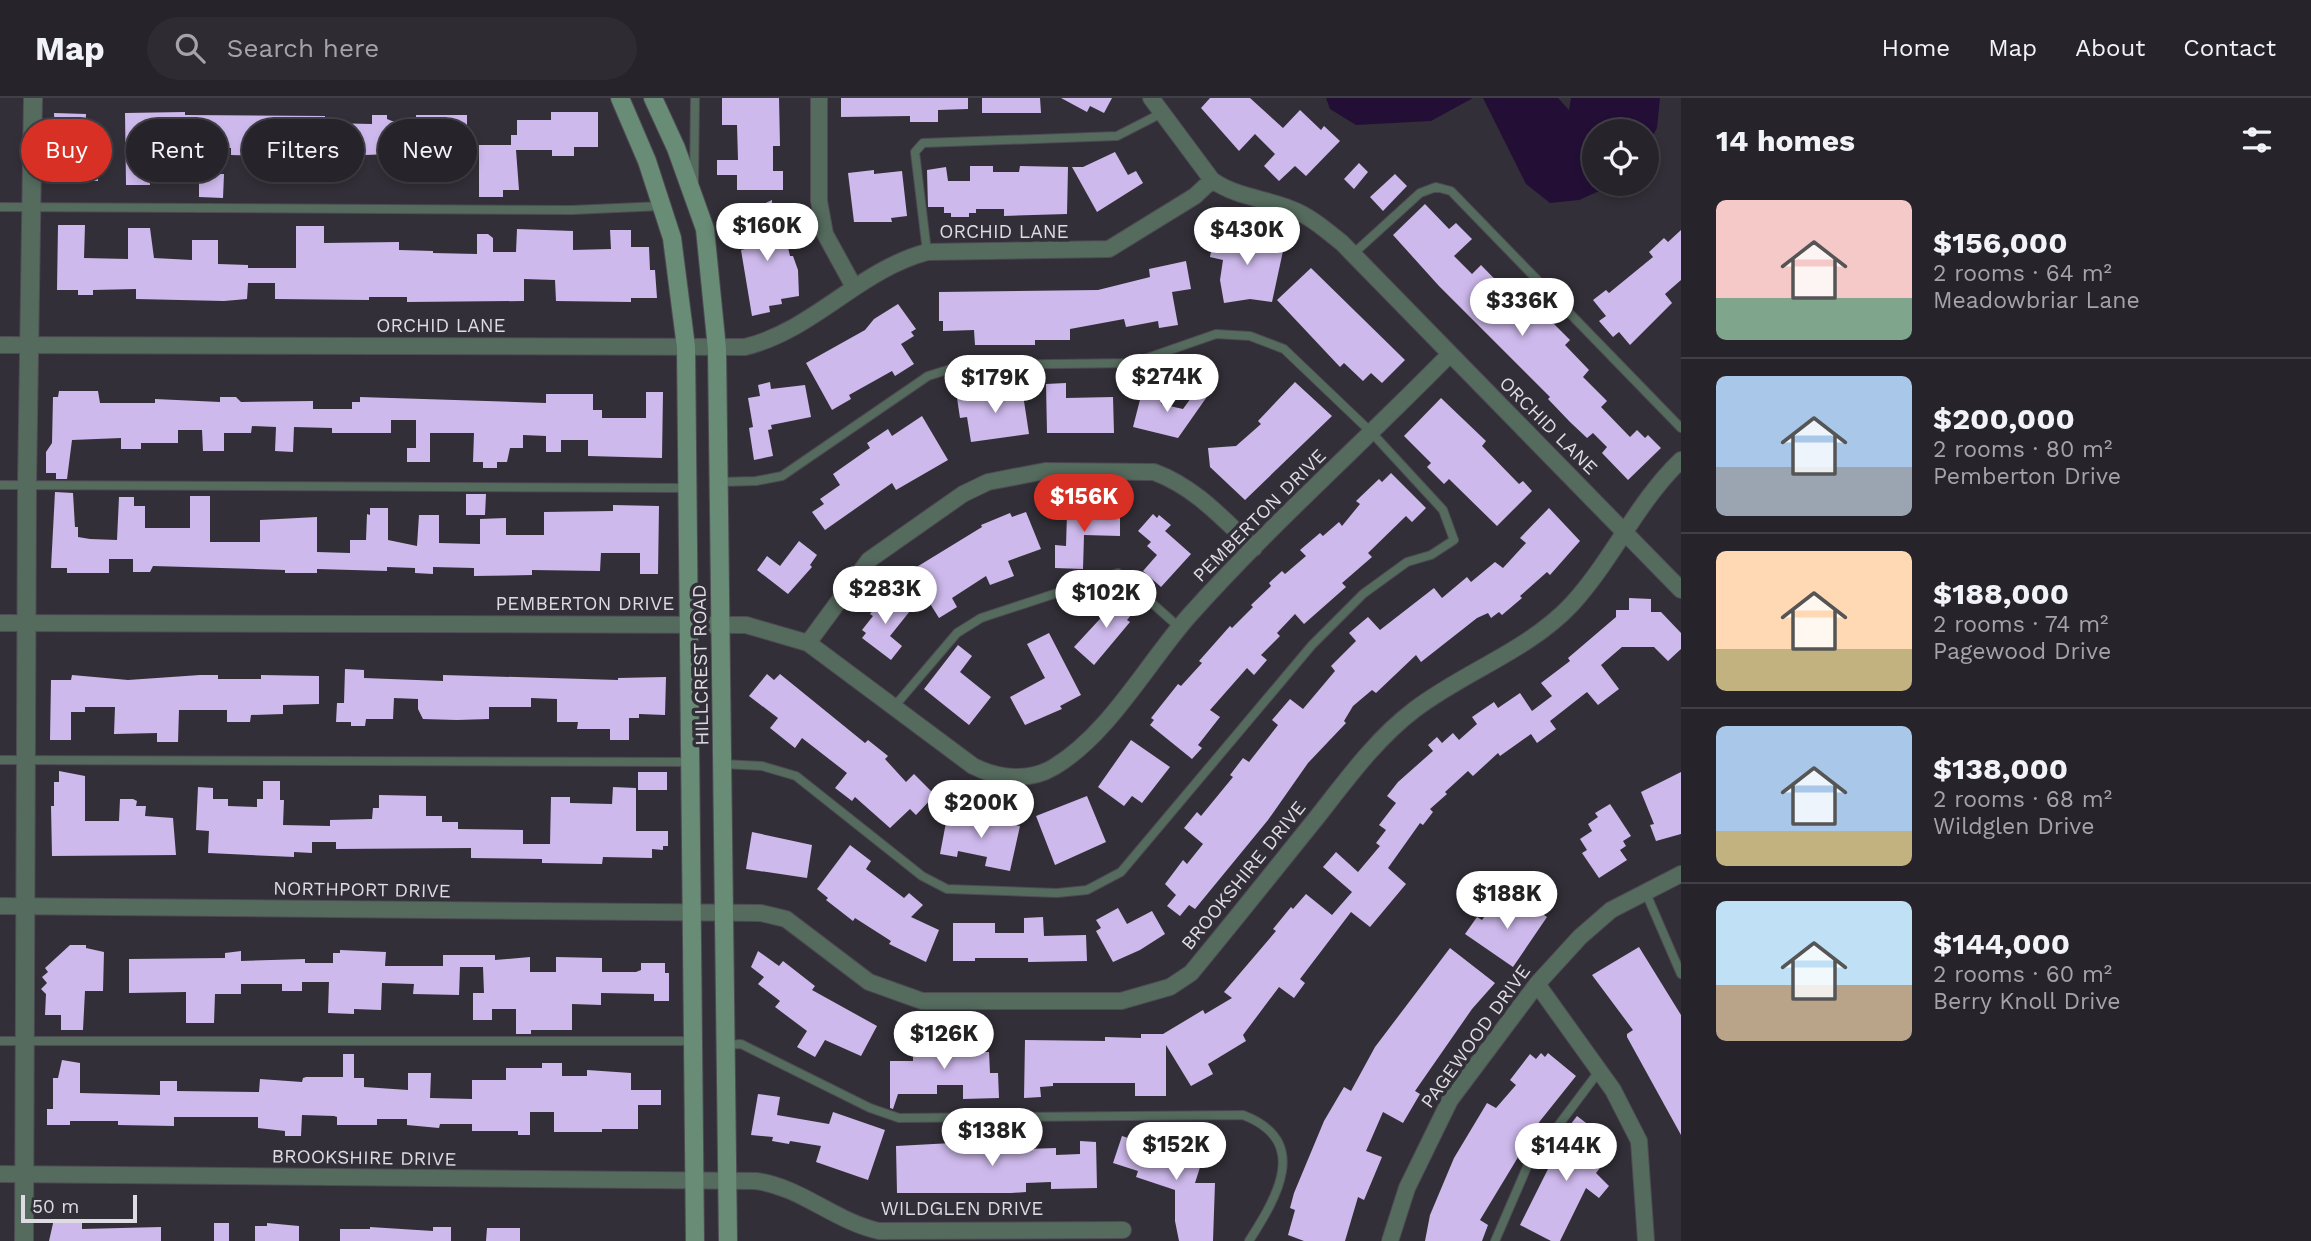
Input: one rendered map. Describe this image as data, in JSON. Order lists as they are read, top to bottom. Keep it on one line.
{"streets":{"main road":["HILLCREST ROAD"],"street":["ORCHID LANE","PEMBERTON DRIVE","BROOKSHIRE DRIVE","NORTHPORT DRIVE","PAGEWOOD DRIVE","WILDGLEN DRIVE"]},"crossings":[["ORCHID LANE","PEMBERTON DRIVE"],["ORCHID LANE","HILLCREST ROAD"],["ORCHID LANE","BROOKSHIRE DRIVE"],["PEMBERTON DRIVE","HILLCREST ROAD"],["HILLCREST ROAD","BROOKSHIRE DRIVE"],["HILLCREST ROAD","NORTHPORT DRIVE"],["HILLCREST ROAD","WILDGLEN DRIVE"],["BROOKSHIRE DRIVE","NORTHPORT DRIVE"],["BROOKSHIRE DRIVE","WILDGLEN DRIVE"]],"scale_bar":"50 m","page":{"header":"Map","search":"Search here","nav":["Home","Map","About","Contact"],"heading":"14 homes","chip":["Buy","Rent","Filters","New"],"list":[{"name":"$156,000","note":"2 rooms · 64 m² · Meadowbriar Lane"},{"name":"$200,000","note":"2 rooms · 80 m² · Pemberton Drive"},{"name":"$188,000","note":"2 rooms · 74 m² · Pagewood Drive"},{"name":"$138,000","note":"2 rooms · 68 m² · Wildglen Drive"},{"name":"$144,000","note":"2 rooms · 60 m² · Berry Knoll Drive"}],"price":["$160K","$430K","$336K","$274K","$179K","$156K","$283K","$102K","$200K","$188K","$126K","$138K","$152K","$144K"],"scale":"50 m"}}
